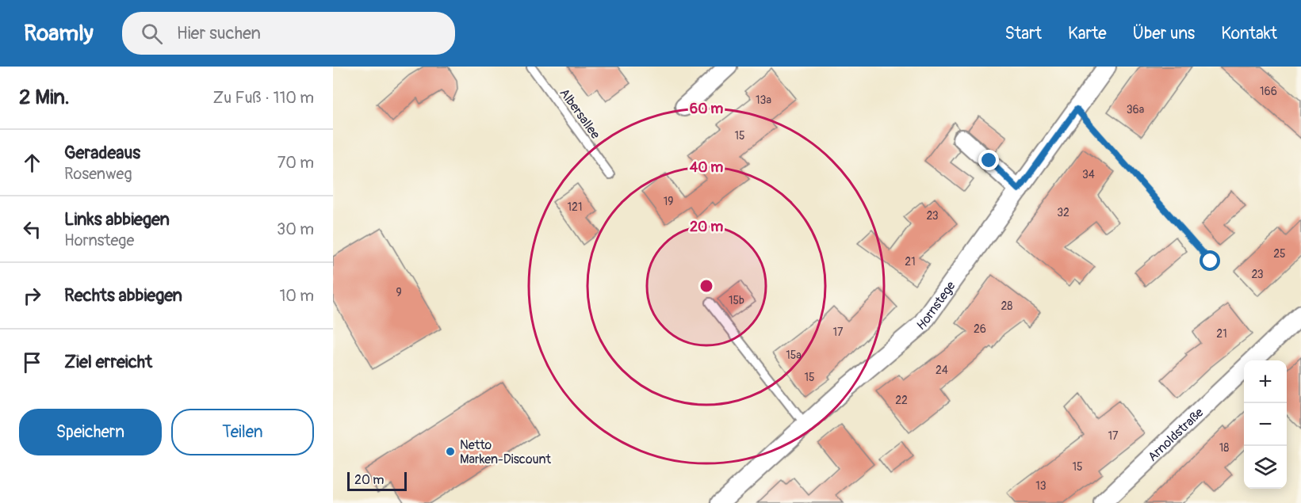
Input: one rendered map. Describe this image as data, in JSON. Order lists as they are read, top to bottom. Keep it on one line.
{"streets":{"street":["Hornstege","Arnoldstraße"],"lane":["Albersallee"]},"places":["Netto Marken-Discount"],"house_numbers":["166","13a","36a","15","34","19","121","32","23","25","21","23","9","15b","28","26","17","21","15a","24","15","22","17","18","15","13"],"scale_bar":"20 m","page":{"header":"Roamly","search":"Hier suchen","nav":["Start","Karte","Über uns","Kontakt"],"heading":["2 Min.","Zu Fuß · 110 m"],"list":[["Geradeaus","Rosenweg","70 m"],["Links abbiegen","Hornstege","30 m"],["Rechts abbiegen","10 m"],"Ziel erreicht"],"map_buttons":["+","−"],"buttons":["Speichern","Teilen"],"scale":"20 m"},"rings":["60 m","40 m","20 m"]}
